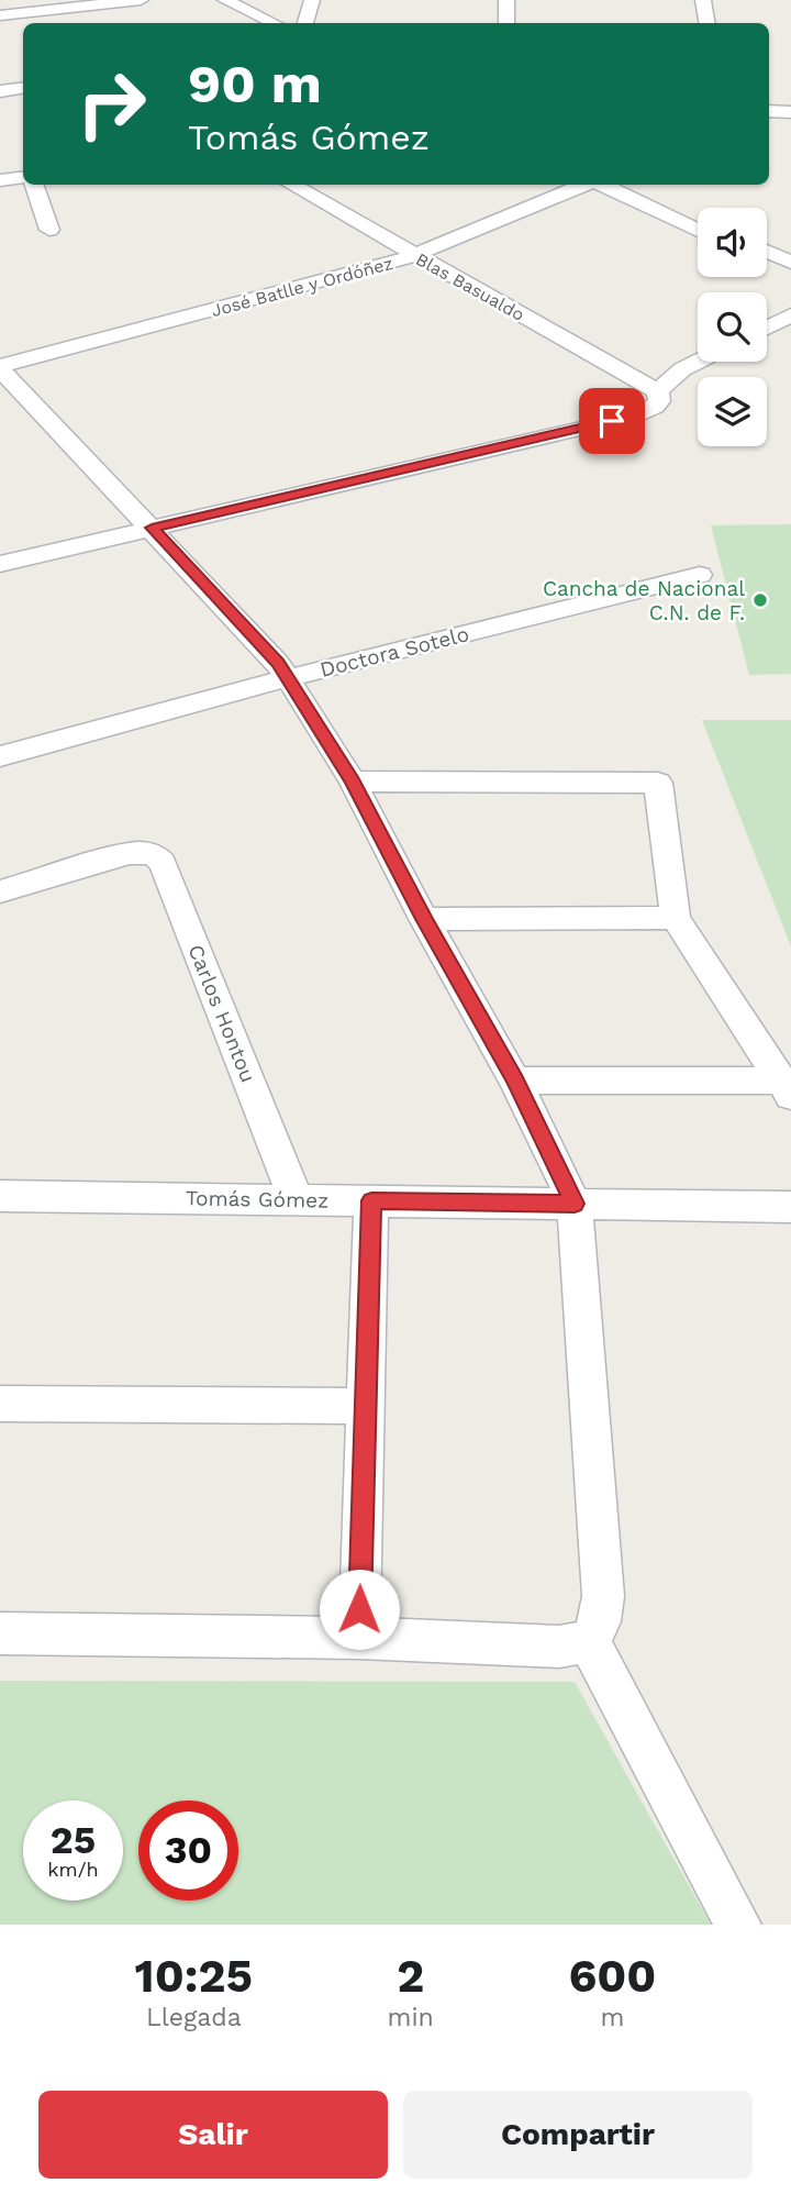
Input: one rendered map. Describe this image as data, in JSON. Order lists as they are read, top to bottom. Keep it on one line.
{"streets":{"street":["José Batlle y Ordóñez","Blas Basualdo","Doctora Sotelo","Carlos Hontou","Tomás Gómez"]},"crossings":[["José Batlle y Ordóñez","Blas Basualdo"],["Carlos Hontou","Tomás Gómez"]],"places":["Cancha de Nacional C.N. de F."],"page":{"turn":["90 m","Tomás Gómez"],"speed":"25 km/h","limit":"30","eta":["10:25","Llegada","2","min","600","m"],"buttons":["Salir","Compartir"]}}
